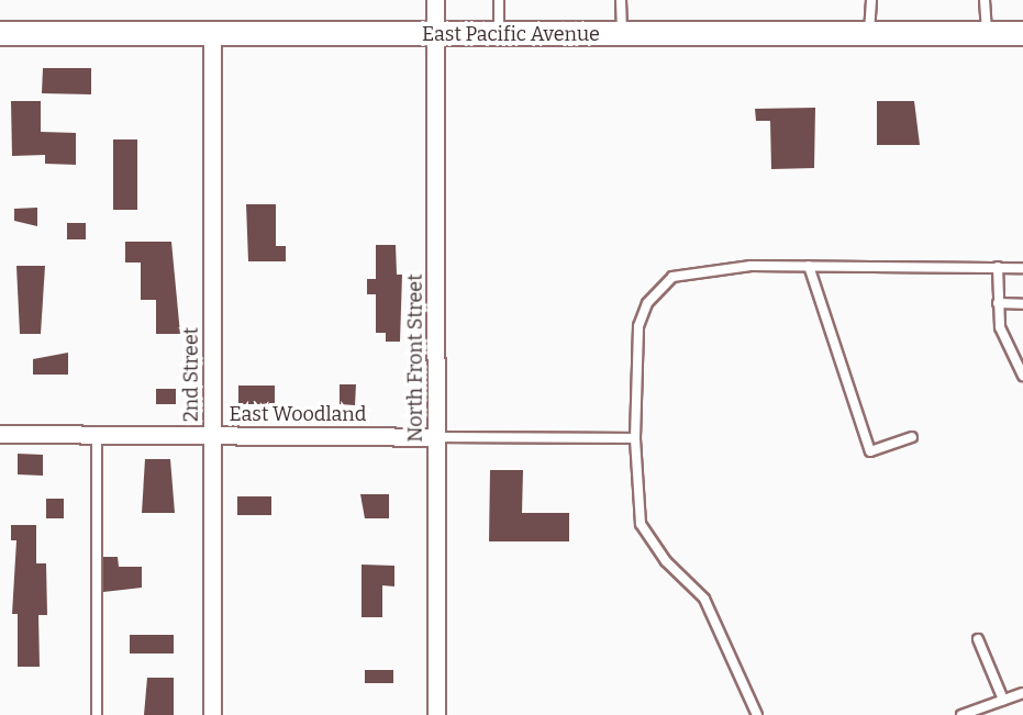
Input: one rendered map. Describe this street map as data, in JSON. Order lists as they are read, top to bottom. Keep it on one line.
{"streets":{"main road":["East Pacific Avenue"],"street":["North Front Street","2nd Street","East Woodland"]},"crossings":[["East Pacific Avenue","North Front Street"],["East Pacific Avenue","2nd Street"],["North Front Street","East Woodland"],["2nd Street","East Woodland"]]}
